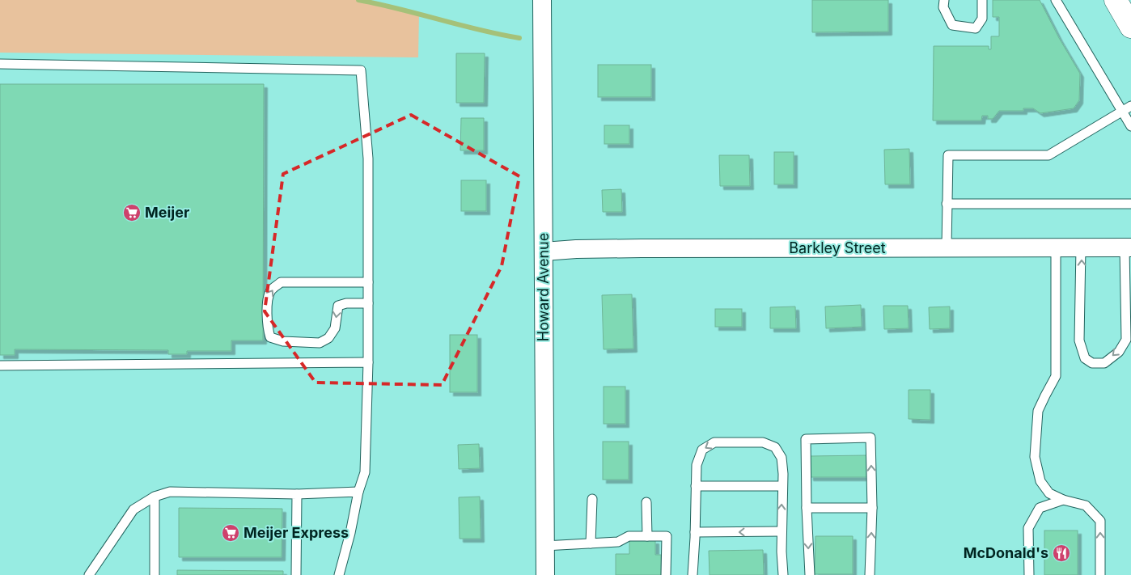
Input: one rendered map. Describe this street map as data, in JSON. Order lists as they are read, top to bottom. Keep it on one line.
{"streets":{"street":["Barkley Street","Howard Avenue"]},"crossings":[["Barkley Street","Howard Avenue"]],"places":{"supermarket":["Meijer","Meijer Express"],"restaurant":["McDonald's"]}}
